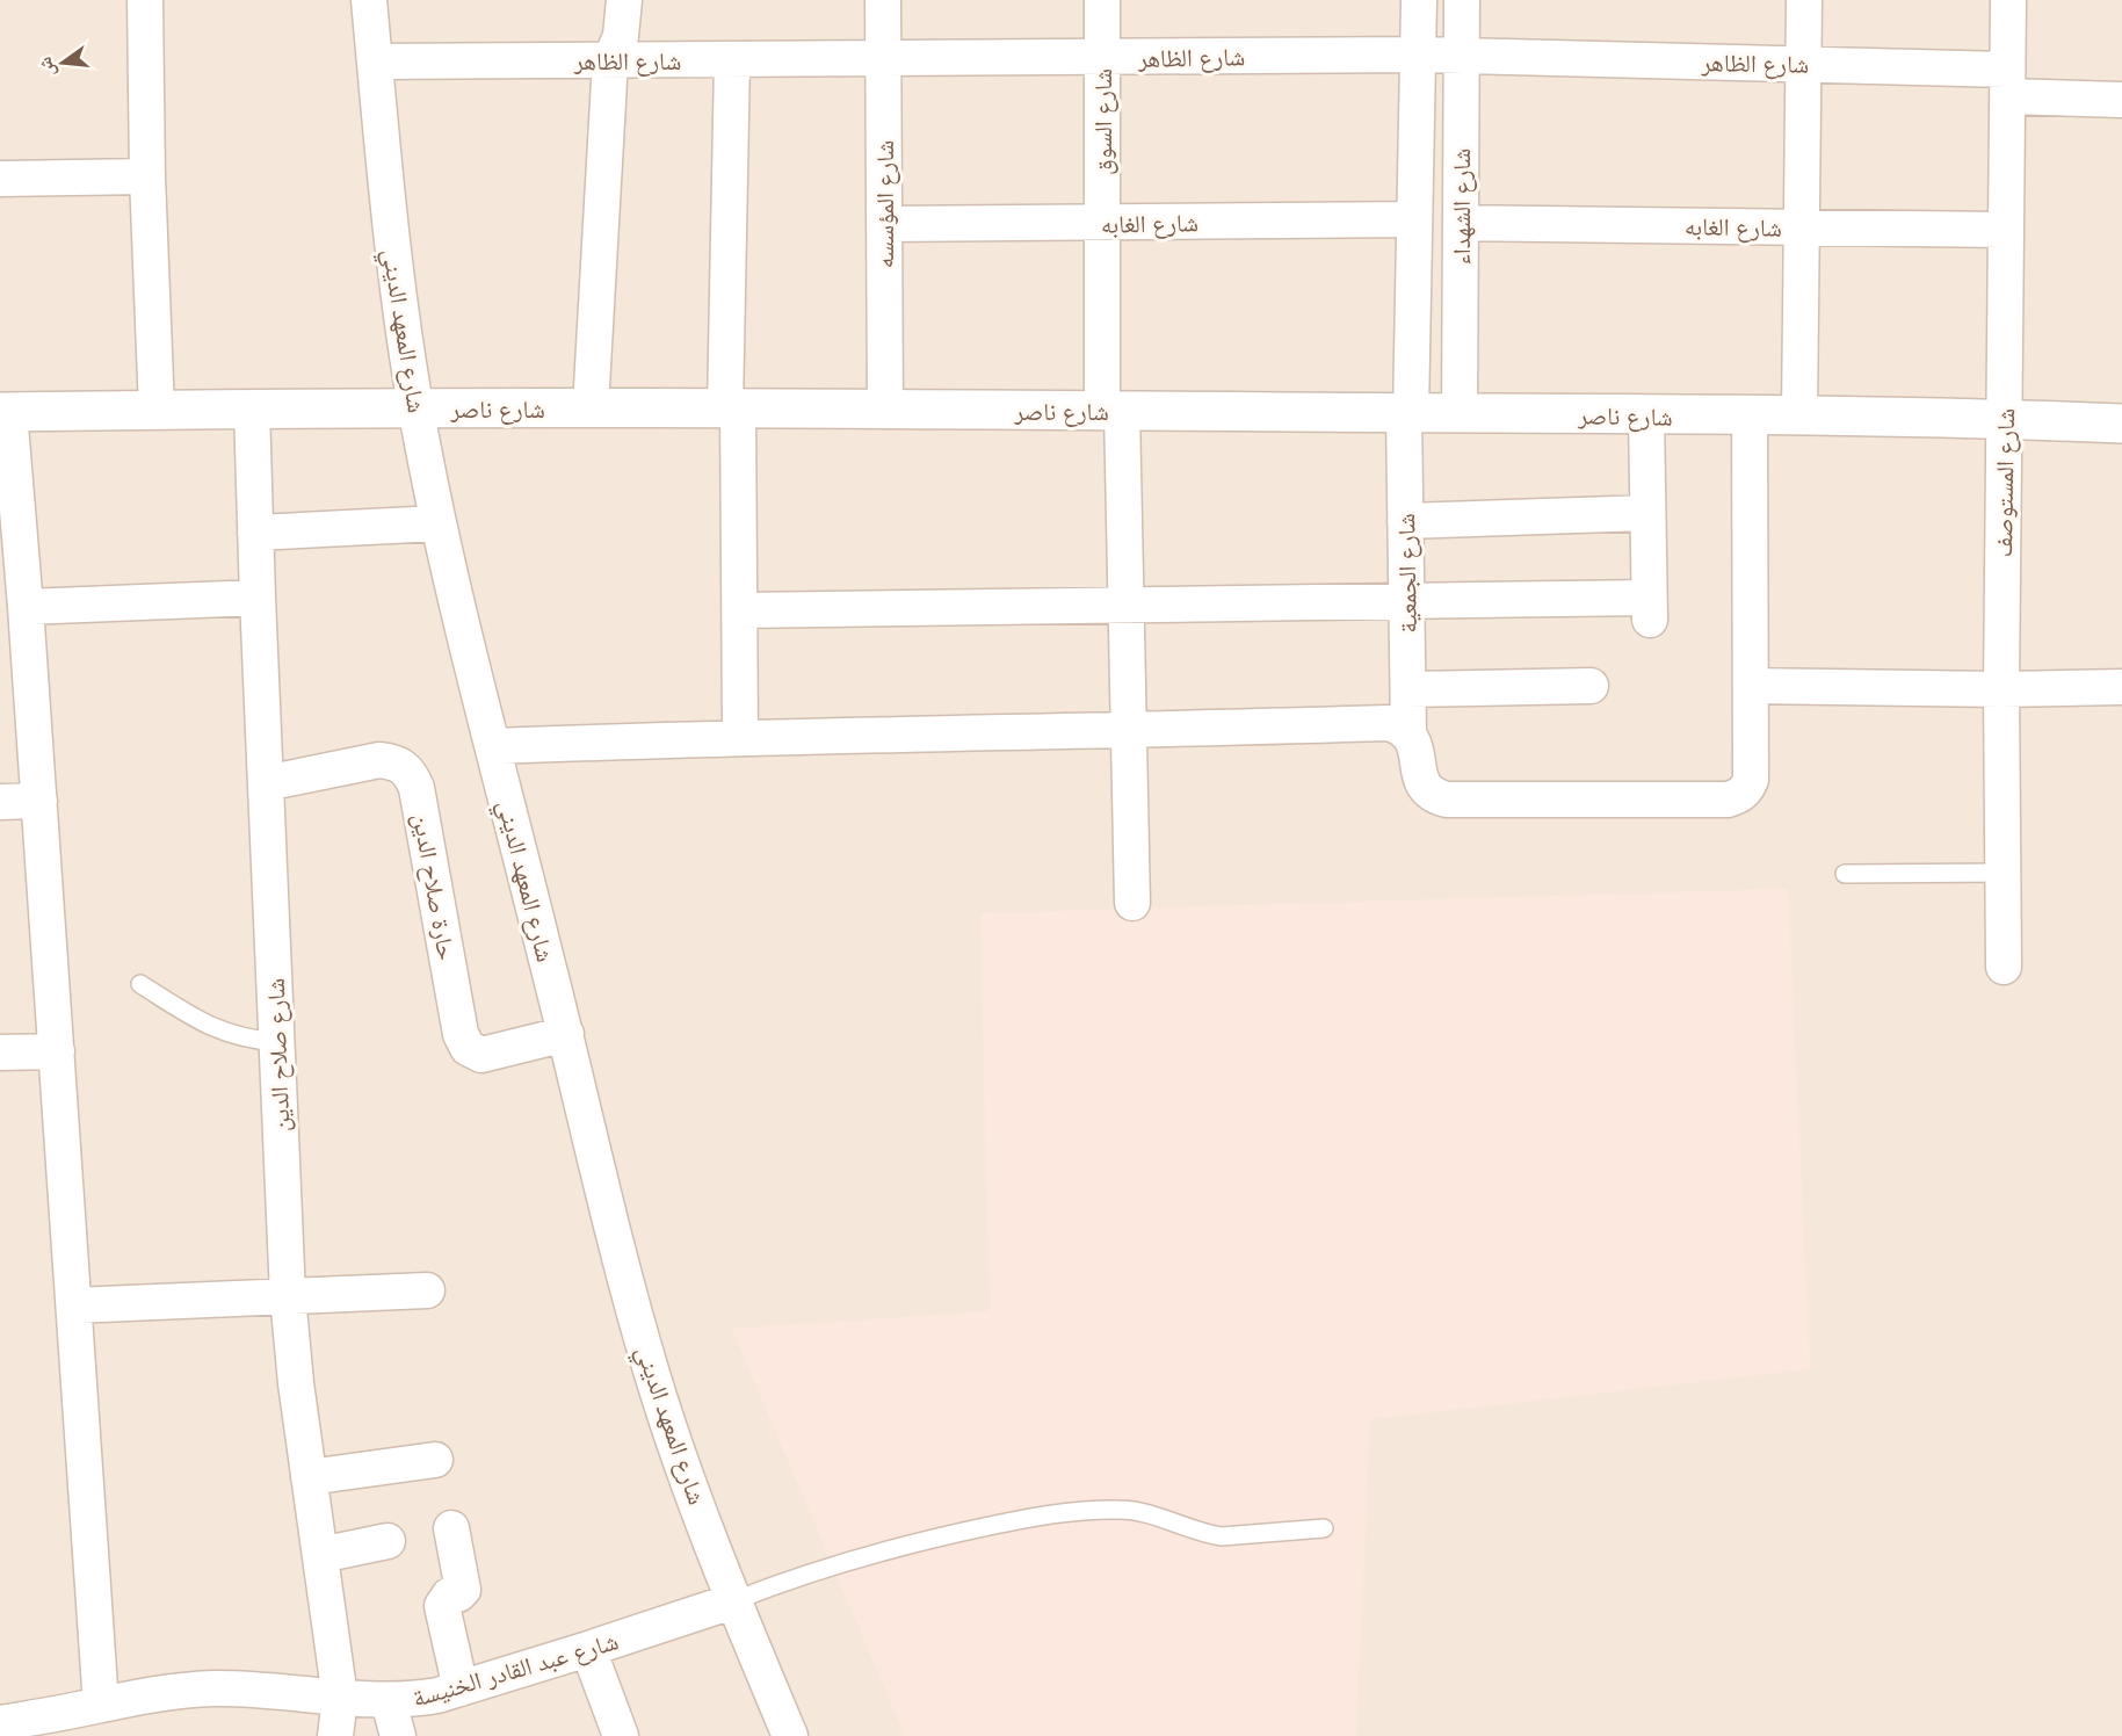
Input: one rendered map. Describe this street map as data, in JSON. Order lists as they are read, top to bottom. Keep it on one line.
{"streets":{"street":["شارع الظاهر","شارع السوق","شارع المؤسسه","شارع الشهداء","شارع الغابه","شارع المعهد الديني","شارع ناصر","شارع المستوصف","شارع الجمعية","حارة صلاح الدين","شارع صلاح الدين","شارع عبد القادر الخنيسة"]},"crossings":[["شارع الظاهر","شارع السوق"],["شارع الظاهر","شارع المؤسسه"],["شارع الظاهر","شارع الشهداء"],["شارع الظاهر","شارع المعهد الديني"],["شارع الظاهر","شارع المستوصف"],["شارع السوق","شارع الغابه"],["شارع السوق","شارع ناصر"],["شارع المؤسسه","شارع الغابه"],["شارع المؤسسه","شارع ناصر"],["شارع الشهداء","شارع الغابه"],["شارع الشهداء","شارع ناصر"],["شارع الشهداء","شارع الجمعية"],["شارع الغابه","شارع المستوصف"],["شارع المعهد الديني","شارع ناصر"],["شارع المعهد الديني","حارة صلاح الدين"],["شارع المعهد الديني","شارع عبد القادر الخنيسة"],["شارع ناصر","شارع المستوصف"],["شارع ناصر","شارع الجمعية"],["شارع ناصر","شارع صلاح الدين"],["حارة صلاح الدين","شارع صلاح الدين"],["شارع صلاح الدين","شارع عبد القادر الخنيسة"]],"north":"left"}
